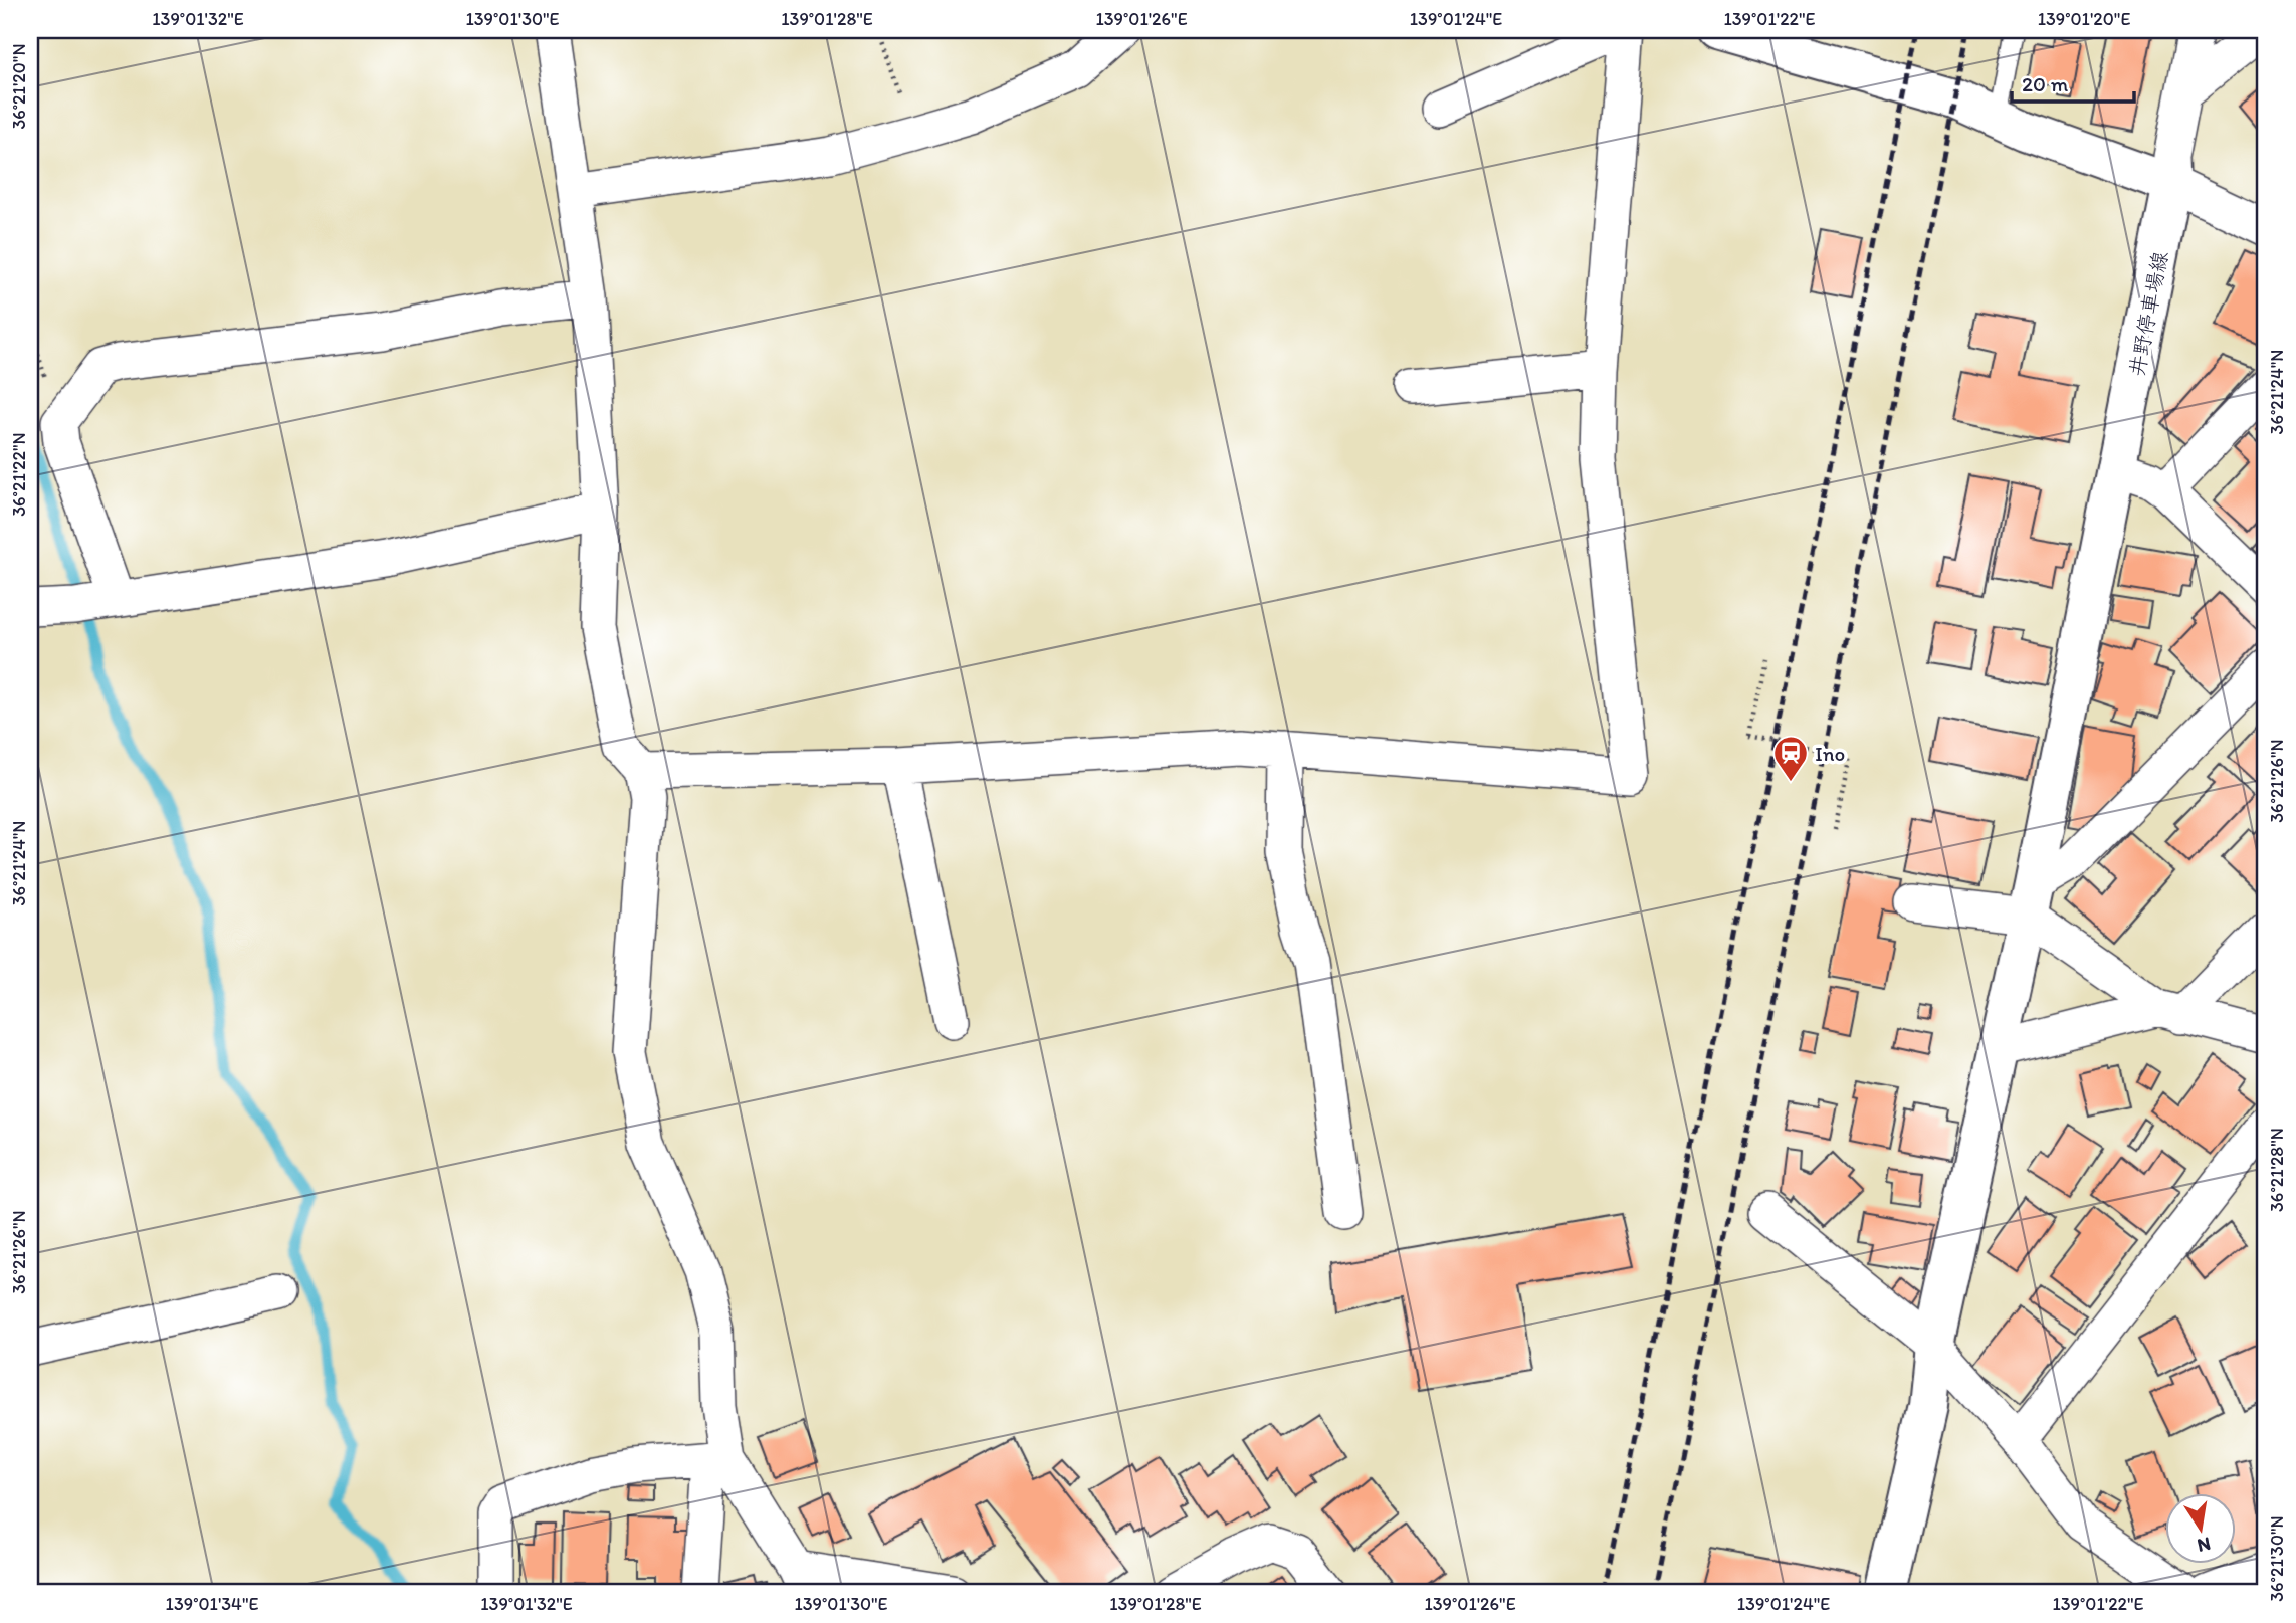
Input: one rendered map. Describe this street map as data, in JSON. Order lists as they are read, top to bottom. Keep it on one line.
{"streets":{"main road":["井野停車場線"]},"places":{"station":["Ino"]},"scale_bar":"20 m","north":"bottom","coordinates":["139°01'32\"E","139°01'30\"E","139°01'28\"E","139°01'26\"E","139°01'24\"E","139°01'22\"E","139°01'20\"E","36°21'20\"N","36°21'24\"N","36°21'22\"N","36°21'26\"N","36°21'28\"N","36°21'30\"N","139°01'34\"E"]}
